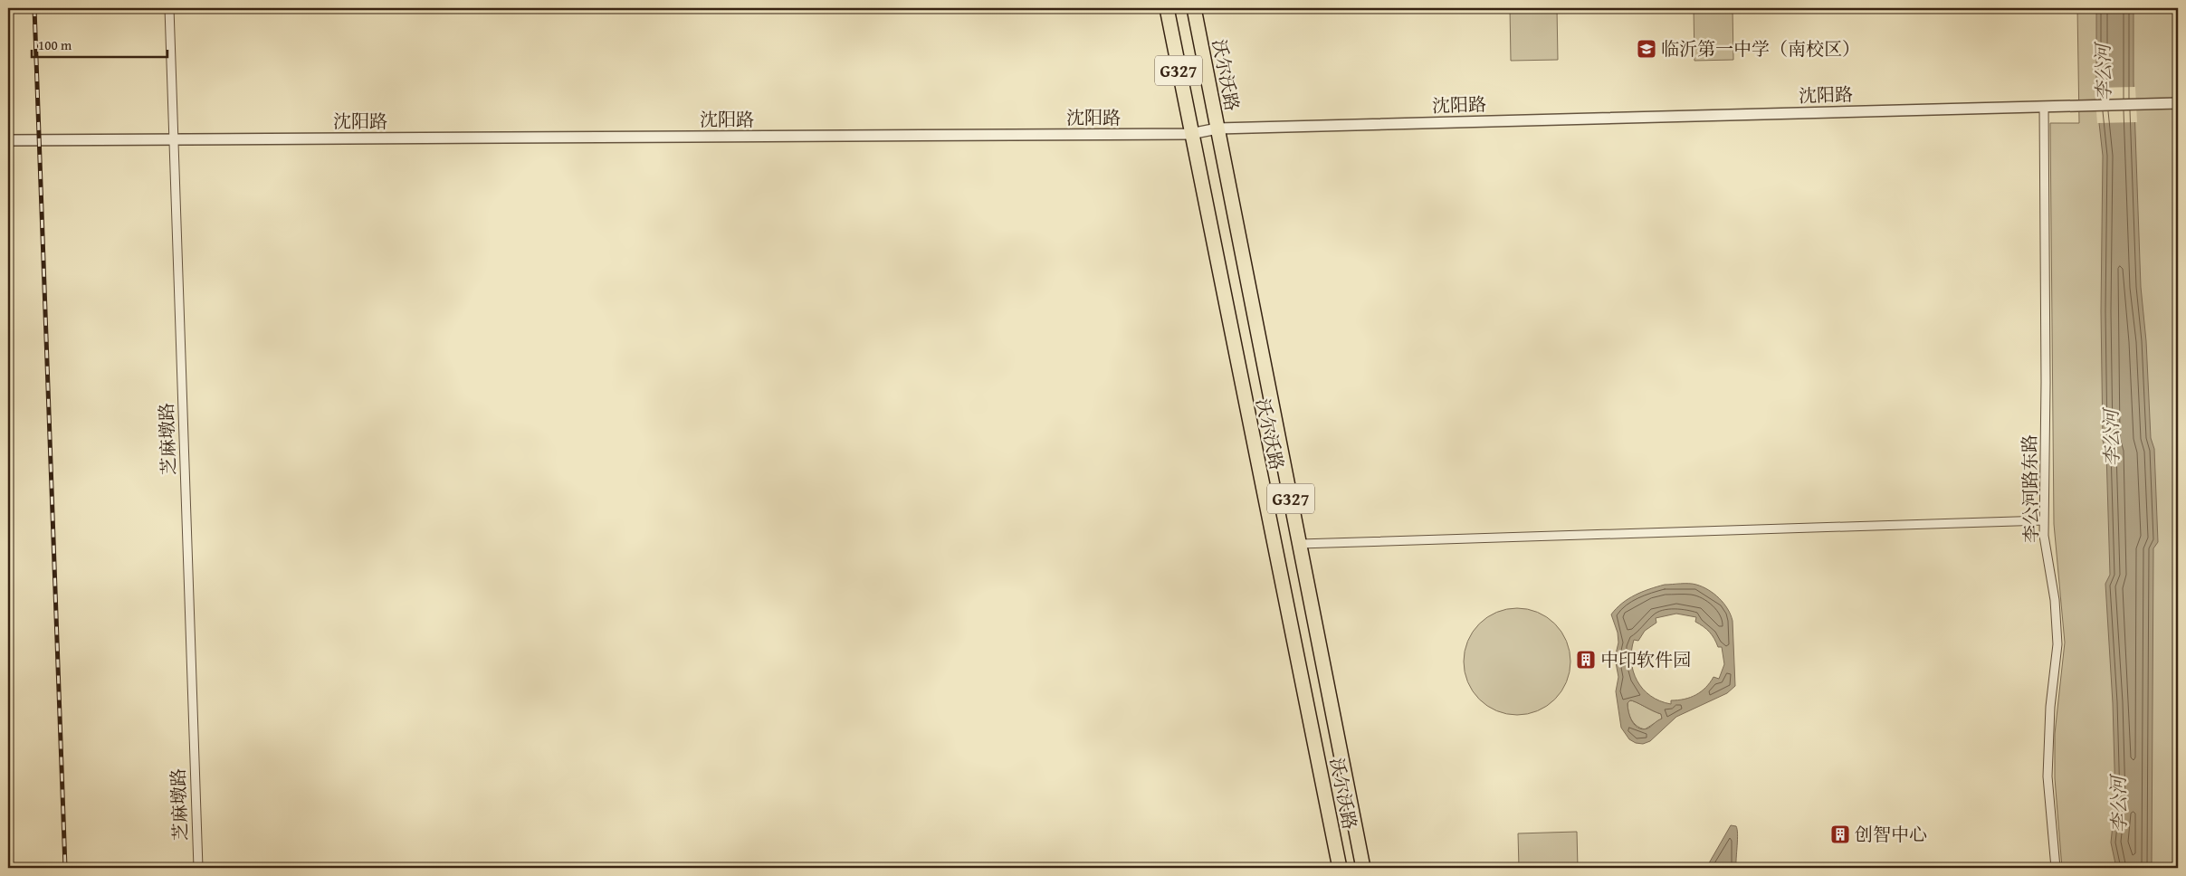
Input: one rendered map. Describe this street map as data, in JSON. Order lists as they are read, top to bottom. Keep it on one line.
{"streets":{"highway":["G327","沃尔沃路"],"street":["沈阳路","芝麻墩路","李公河路东路"]},"crossings":[["沃尔沃路","沈阳路"],["沈阳路","芝麻墩路"],["沈阳路","李公河路东路"]],"water":["李公河"],"places":{"school or university":["临沂第一中学（南校区）"],"building":["中印软件园","创智中心"]},"scale_bar":"100 m"}
